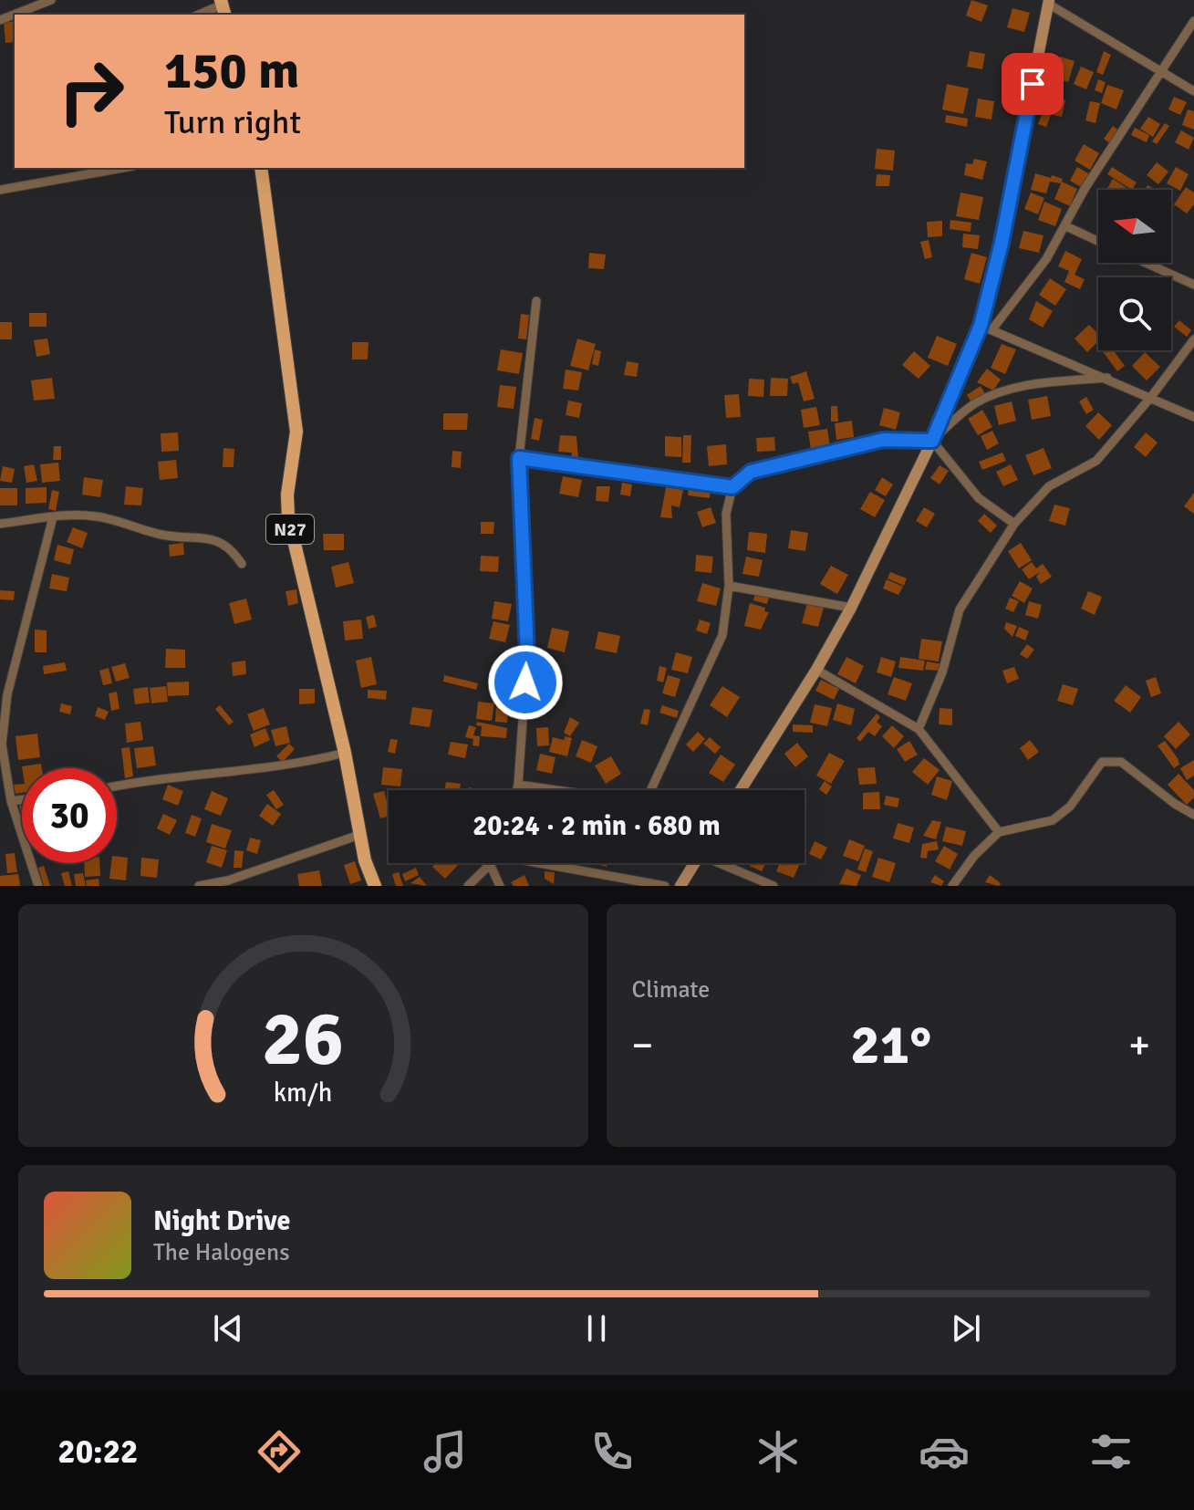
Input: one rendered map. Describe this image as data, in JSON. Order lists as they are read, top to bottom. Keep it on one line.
{"streets":{"main road":["N27"]},"north":"left","page":{"turn":["150 m","Turn right"],"limit":"30","trip":"20:24 · 2 min · 680 m","tile":"Climate","heat":["−","21°","+"],"song":["Night Drive","The Halogens"],"tabs":"20:22","gauge":["26","km/h"]}}
